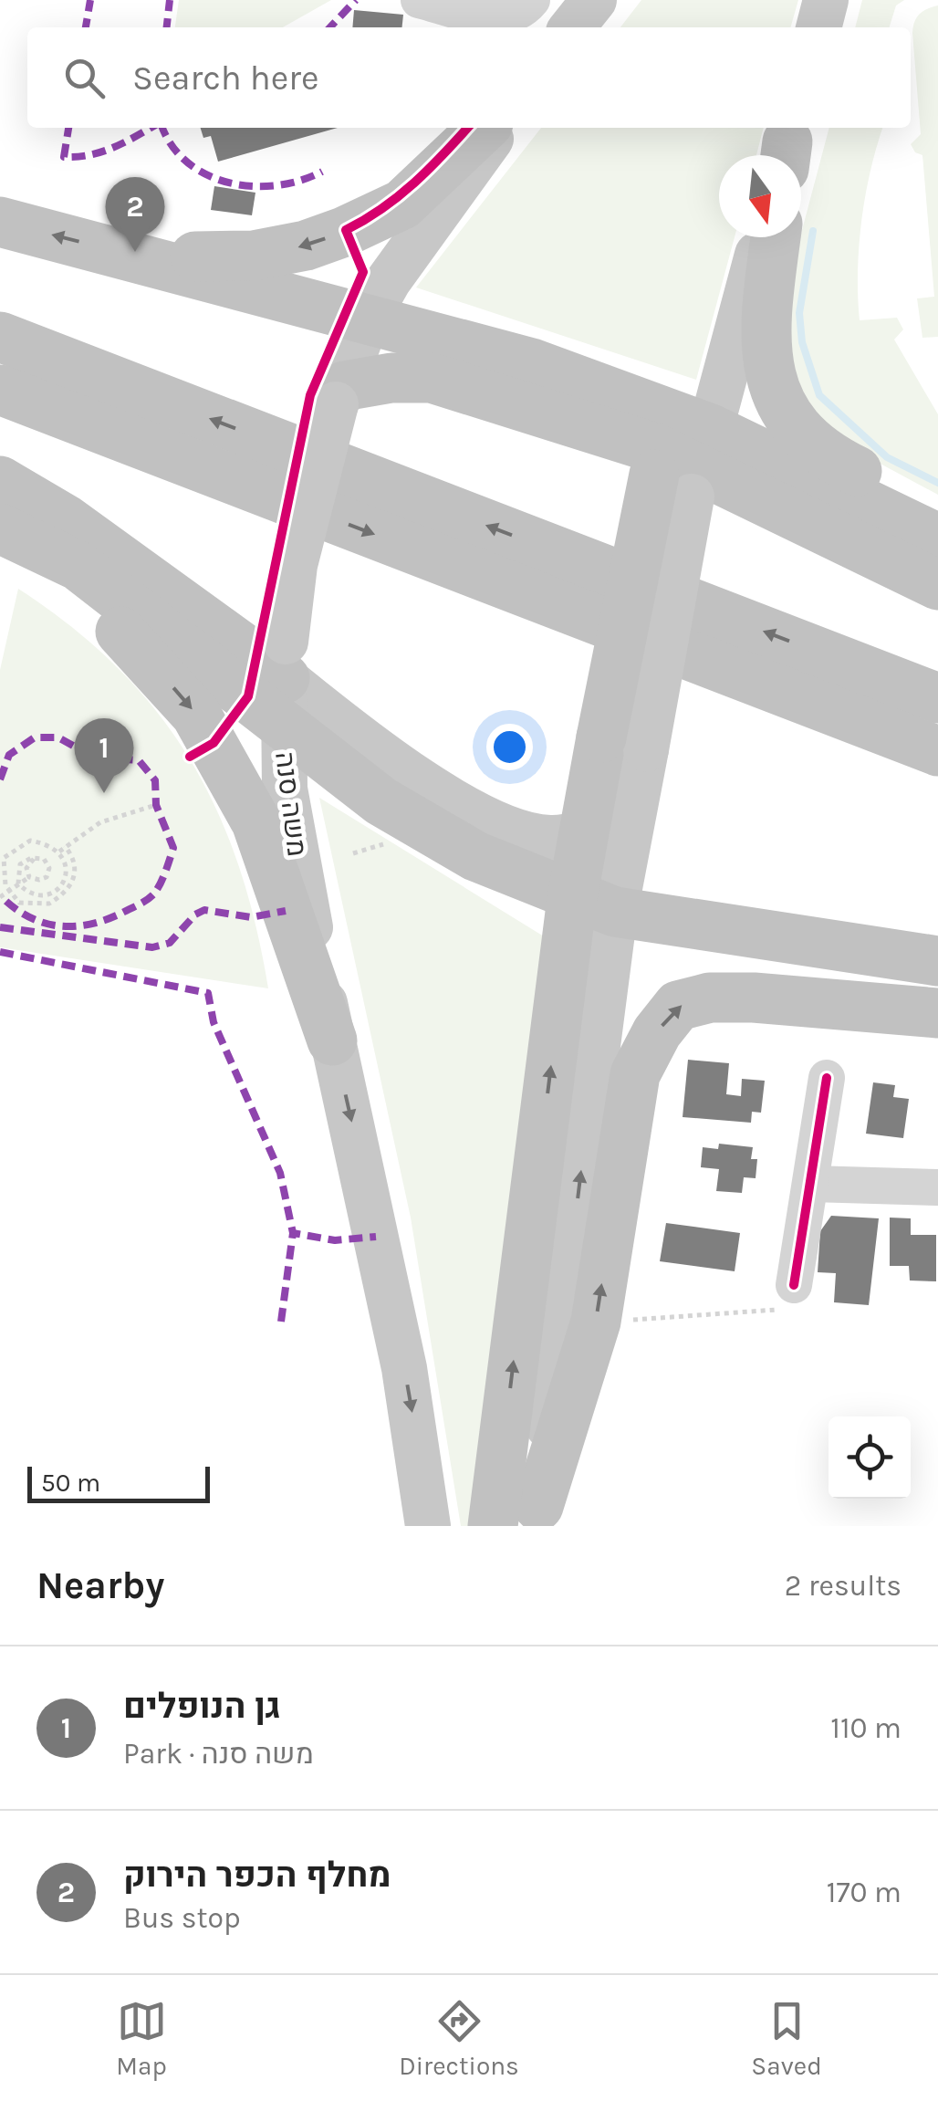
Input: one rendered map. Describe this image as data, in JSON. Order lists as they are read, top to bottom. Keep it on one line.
{"streets":{"main road":["משה סנה"]},"scale_bar":"50 m","north":"bottom","page":{"search":"Search here","pins":["2","1"],"scale":"50 m","heading":["Nearby","2 results"],"list":[{"mark":"1","name":"גן הנופלים","note":"Park · משה סנה","value":"110 m"},{"mark":"2","name":"מחלף הכפר הירוק","note":"Bus stop","value":"170 m"}],"nav":["Map","Directions","Saved"]}}
